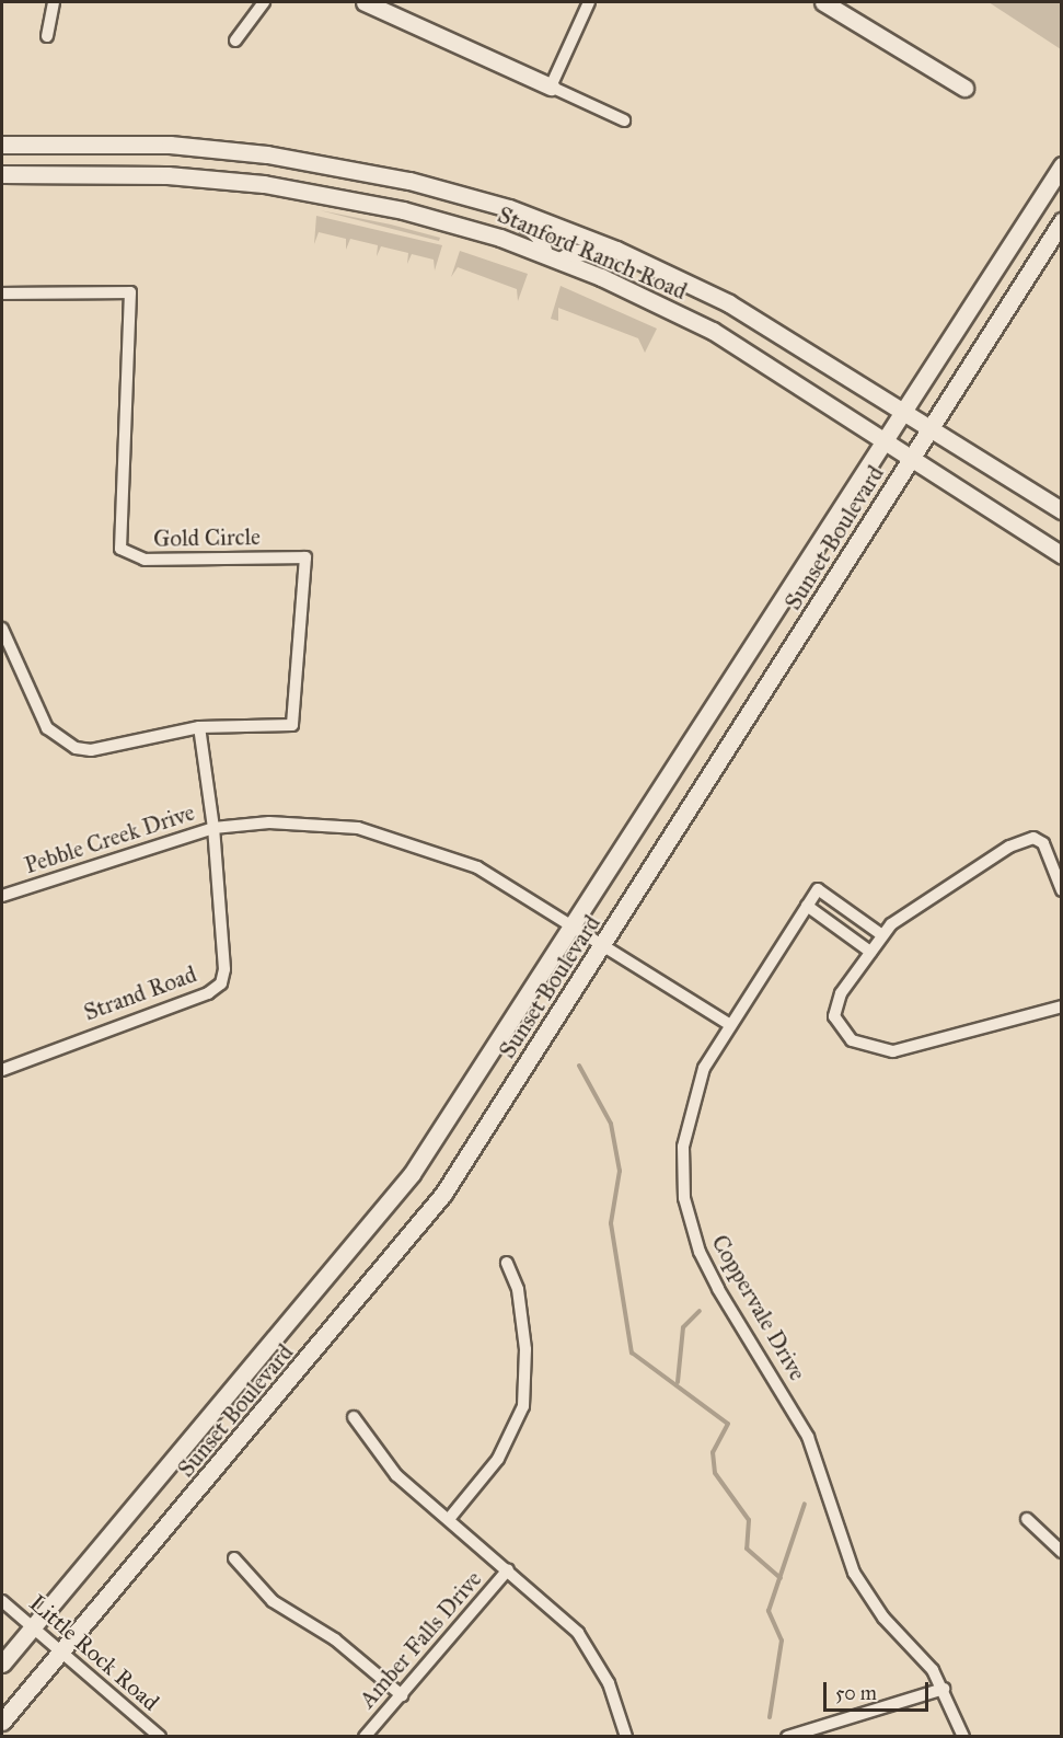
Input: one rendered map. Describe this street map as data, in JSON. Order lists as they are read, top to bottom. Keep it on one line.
{"streets":{"main road":["Stanford Ranch Road","Sunset Boulevard"],"street":["Gold Circle","Pebble Creek Drive","Strand Road","Coppervale Drive","Amber Falls Drive","Little Rock Road"]},"crossings":[["Stanford Ranch Road","Sunset Boulevard"],["Sunset Boulevard","Pebble Creek Drive"],["Sunset Boulevard","Little Rock Road"],["Pebble Creek Drive","Strand Road"],["Pebble Creek Drive","Coppervale Drive"]],"scale_bar":"50 m"}
